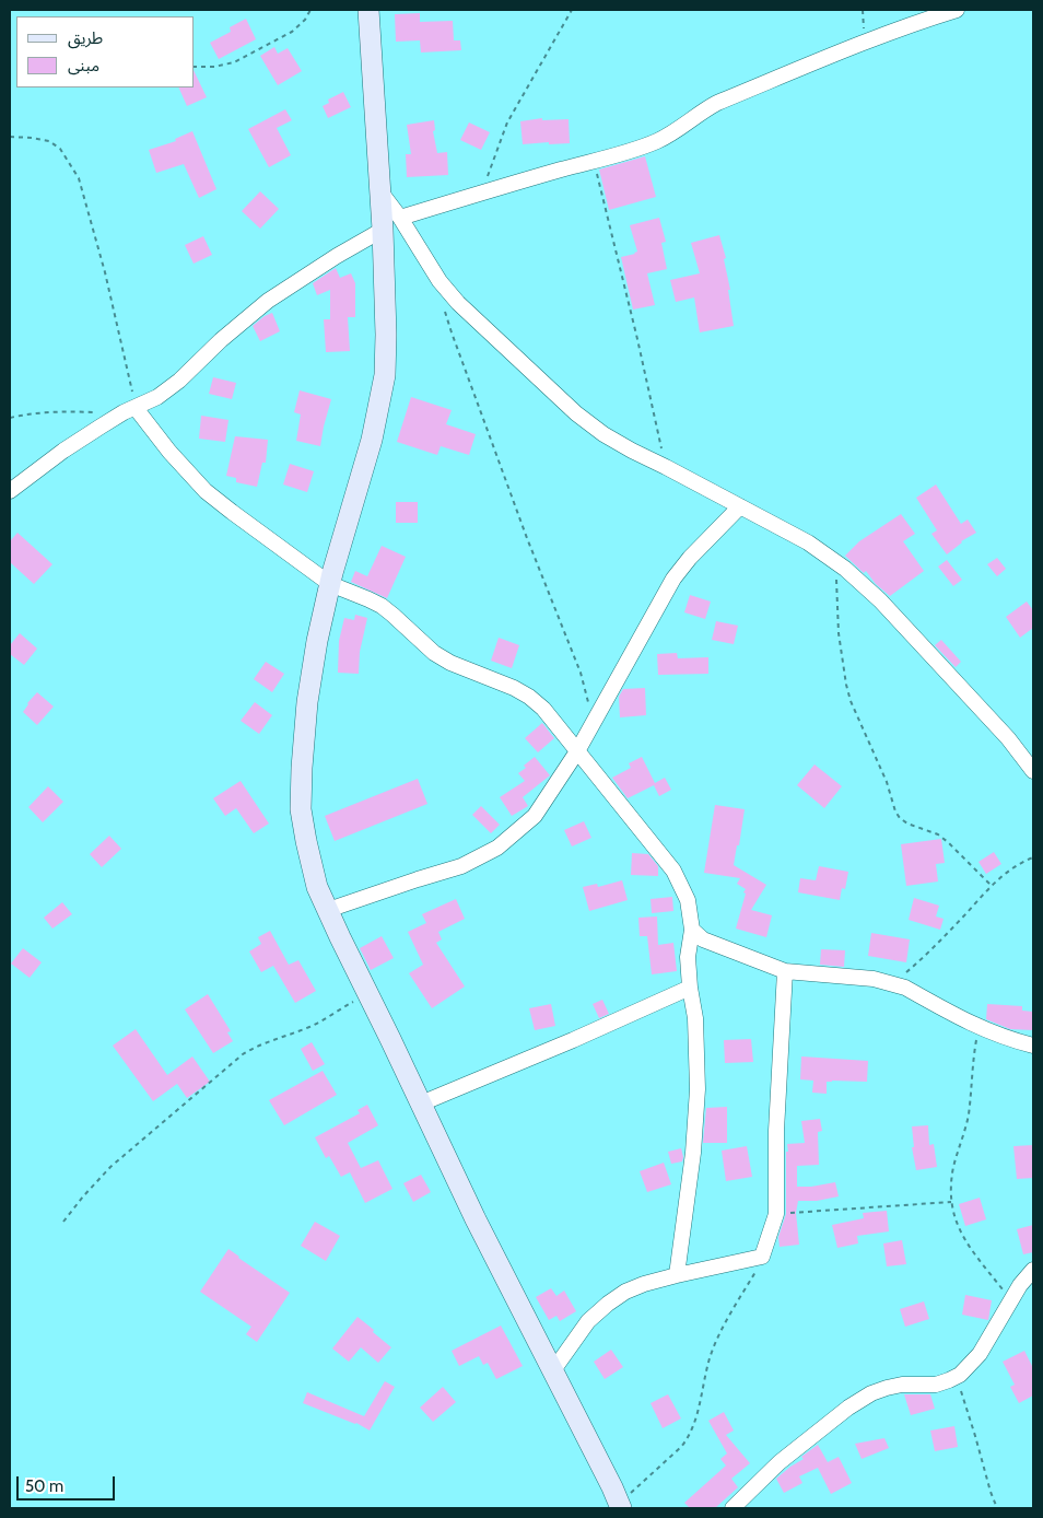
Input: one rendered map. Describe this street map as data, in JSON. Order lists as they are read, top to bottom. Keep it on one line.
{"legend":["طريق","مبنى"],"scale_bar":"50 m"}
